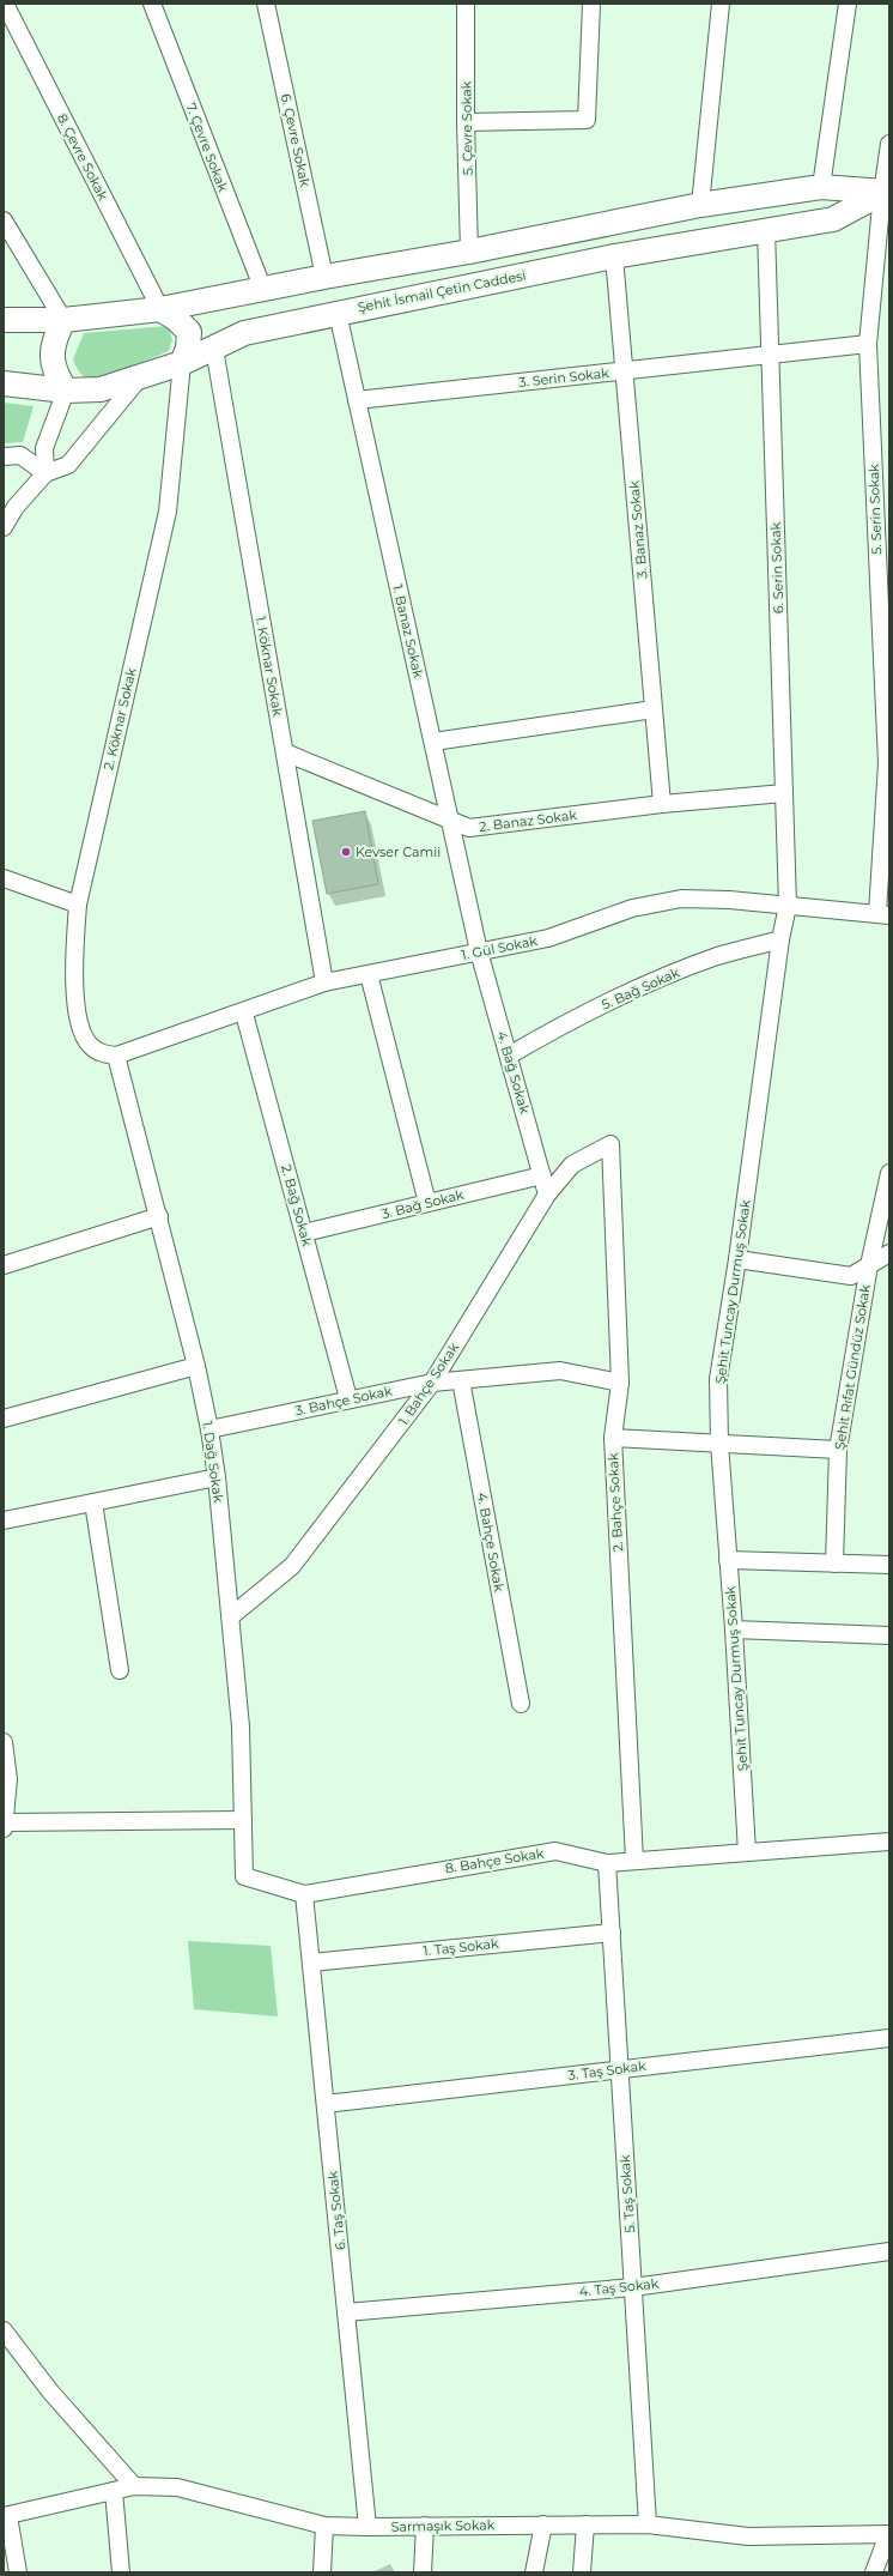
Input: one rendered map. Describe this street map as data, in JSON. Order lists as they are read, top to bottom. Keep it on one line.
{"streets":{"street":["5. Çevre Sokak","6. Çevre Sokak","7. Çevre Sokak","8. Çevre Sokak","Şehit İsmail Çetin Caddesi","3. Serin Sokak","5. Serin Sokak","3. Banaz Sokak","6. Serin Sokak","1. Banaz Sokak","1. Köknar Sokak","2. Köknar Sokak","2. Banaz Sokak","1. Gül Sokak","5. Bağ Sokak","4. Bağ Sokak","3. Bağ Sokak","2. Bağ Sokak","Şehit Tuncay Durmuş Sokak","Şehit Rıfat Gündüz Sokak","1. Bahçe Sokak","3. Bahçe Sokak","1. Dağ Sokak","2. Bahçe Sokak","4. Bahçe Sokak","8. Bahçe Sokak","1. Taş Sokak","3. Taş Sokak","5. Taş Sokak","6. Taş Sokak","4. Taş Sokak","Sarmaşık Sokak"]},"crossings":[["Şehit İsmail Çetin Caddesi","5. Serin Sokak"],["Şehit İsmail Çetin Caddesi","3. Banaz Sokak"],["Şehit İsmail Çetin Caddesi","6. Serin Sokak"],["Şehit İsmail Çetin Caddesi","1. Banaz Sokak"],["Şehit İsmail Çetin Caddesi","1. Köknar Sokak"],["Şehit İsmail Çetin Caddesi","2. Köknar Sokak"],["3. Serin Sokak","5. Serin Sokak"],["3. Serin Sokak","3. Banaz Sokak"],["3. Serin Sokak","6. Serin Sokak"],["3. Serin Sokak","1. Banaz Sokak"],["5. Serin Sokak","1. Gül Sokak"],["3. Banaz Sokak","2. Banaz Sokak"],["6. Serin Sokak","2. Banaz Sokak"],["6. Serin Sokak","1. Gül Sokak"],["6. Serin Sokak","Şehit Tuncay Durmuş Sokak"],["1. Banaz Sokak","2. Banaz Sokak"],["1. Banaz Sokak","1. Gül Sokak"],["1. Banaz Sokak","4. Bağ Sokak"],["1. Köknar Sokak","2. Banaz Sokak"],["1. Köknar Sokak","1. Gül Sokak"],["2. Köknar Sokak","1. Gül Sokak"],["2. Köknar Sokak","1. Dağ Sokak"],["1. Gül Sokak","4. Bağ Sokak"],["1. Gül Sokak","2. Bağ Sokak"],["1. Gül Sokak","Şehit Tuncay Durmuş Sokak"],["1. Gül Sokak","1. Dağ Sokak"],["5. Bağ Sokak","4. Bağ Sokak"],["5. Bağ Sokak","Şehit Tuncay Durmuş Sokak"],["4. Bağ Sokak","3. Bağ Sokak"],["4. Bağ Sokak","1. Bahçe Sokak"],["3. Bağ Sokak","2. Bağ Sokak"],["2. Bağ Sokak","3. Bahçe Sokak"],["Şehit Tuncay Durmuş Sokak","8. Bahçe Sokak"],["1. Bahçe Sokak","3. Bahçe Sokak"],["1. Bahçe Sokak","1. Dağ Sokak"],["1. Bahçe Sokak","2. Bahçe Sokak"],["3. Bahçe Sokak","1. Dağ Sokak"],["3. Bahçe Sokak","2. Bahçe Sokak"],["3. Bahçe Sokak","4. Bahçe Sokak"],["1. Dağ Sokak","8. Bahçe Sokak"],["2. Bahçe Sokak","8. Bahçe Sokak"],["8. Bahçe Sokak","5. Taş Sokak"],["8. Bahçe Sokak","6. Taş Sokak"],["1. Taş Sokak","5. Taş Sokak"],["1. Taş Sokak","6. Taş Sokak"],["3. Taş Sokak","5. Taş Sokak"],["3. Taş Sokak","6. Taş Sokak"],["5. Taş Sokak","4. Taş Sokak"],["5. Taş Sokak","Sarmaşık Sokak"],["6. Taş Sokak","4. Taş Sokak"],["6. Taş Sokak","Sarmaşık Sokak"]],"places":["Kevser Camii"]}
